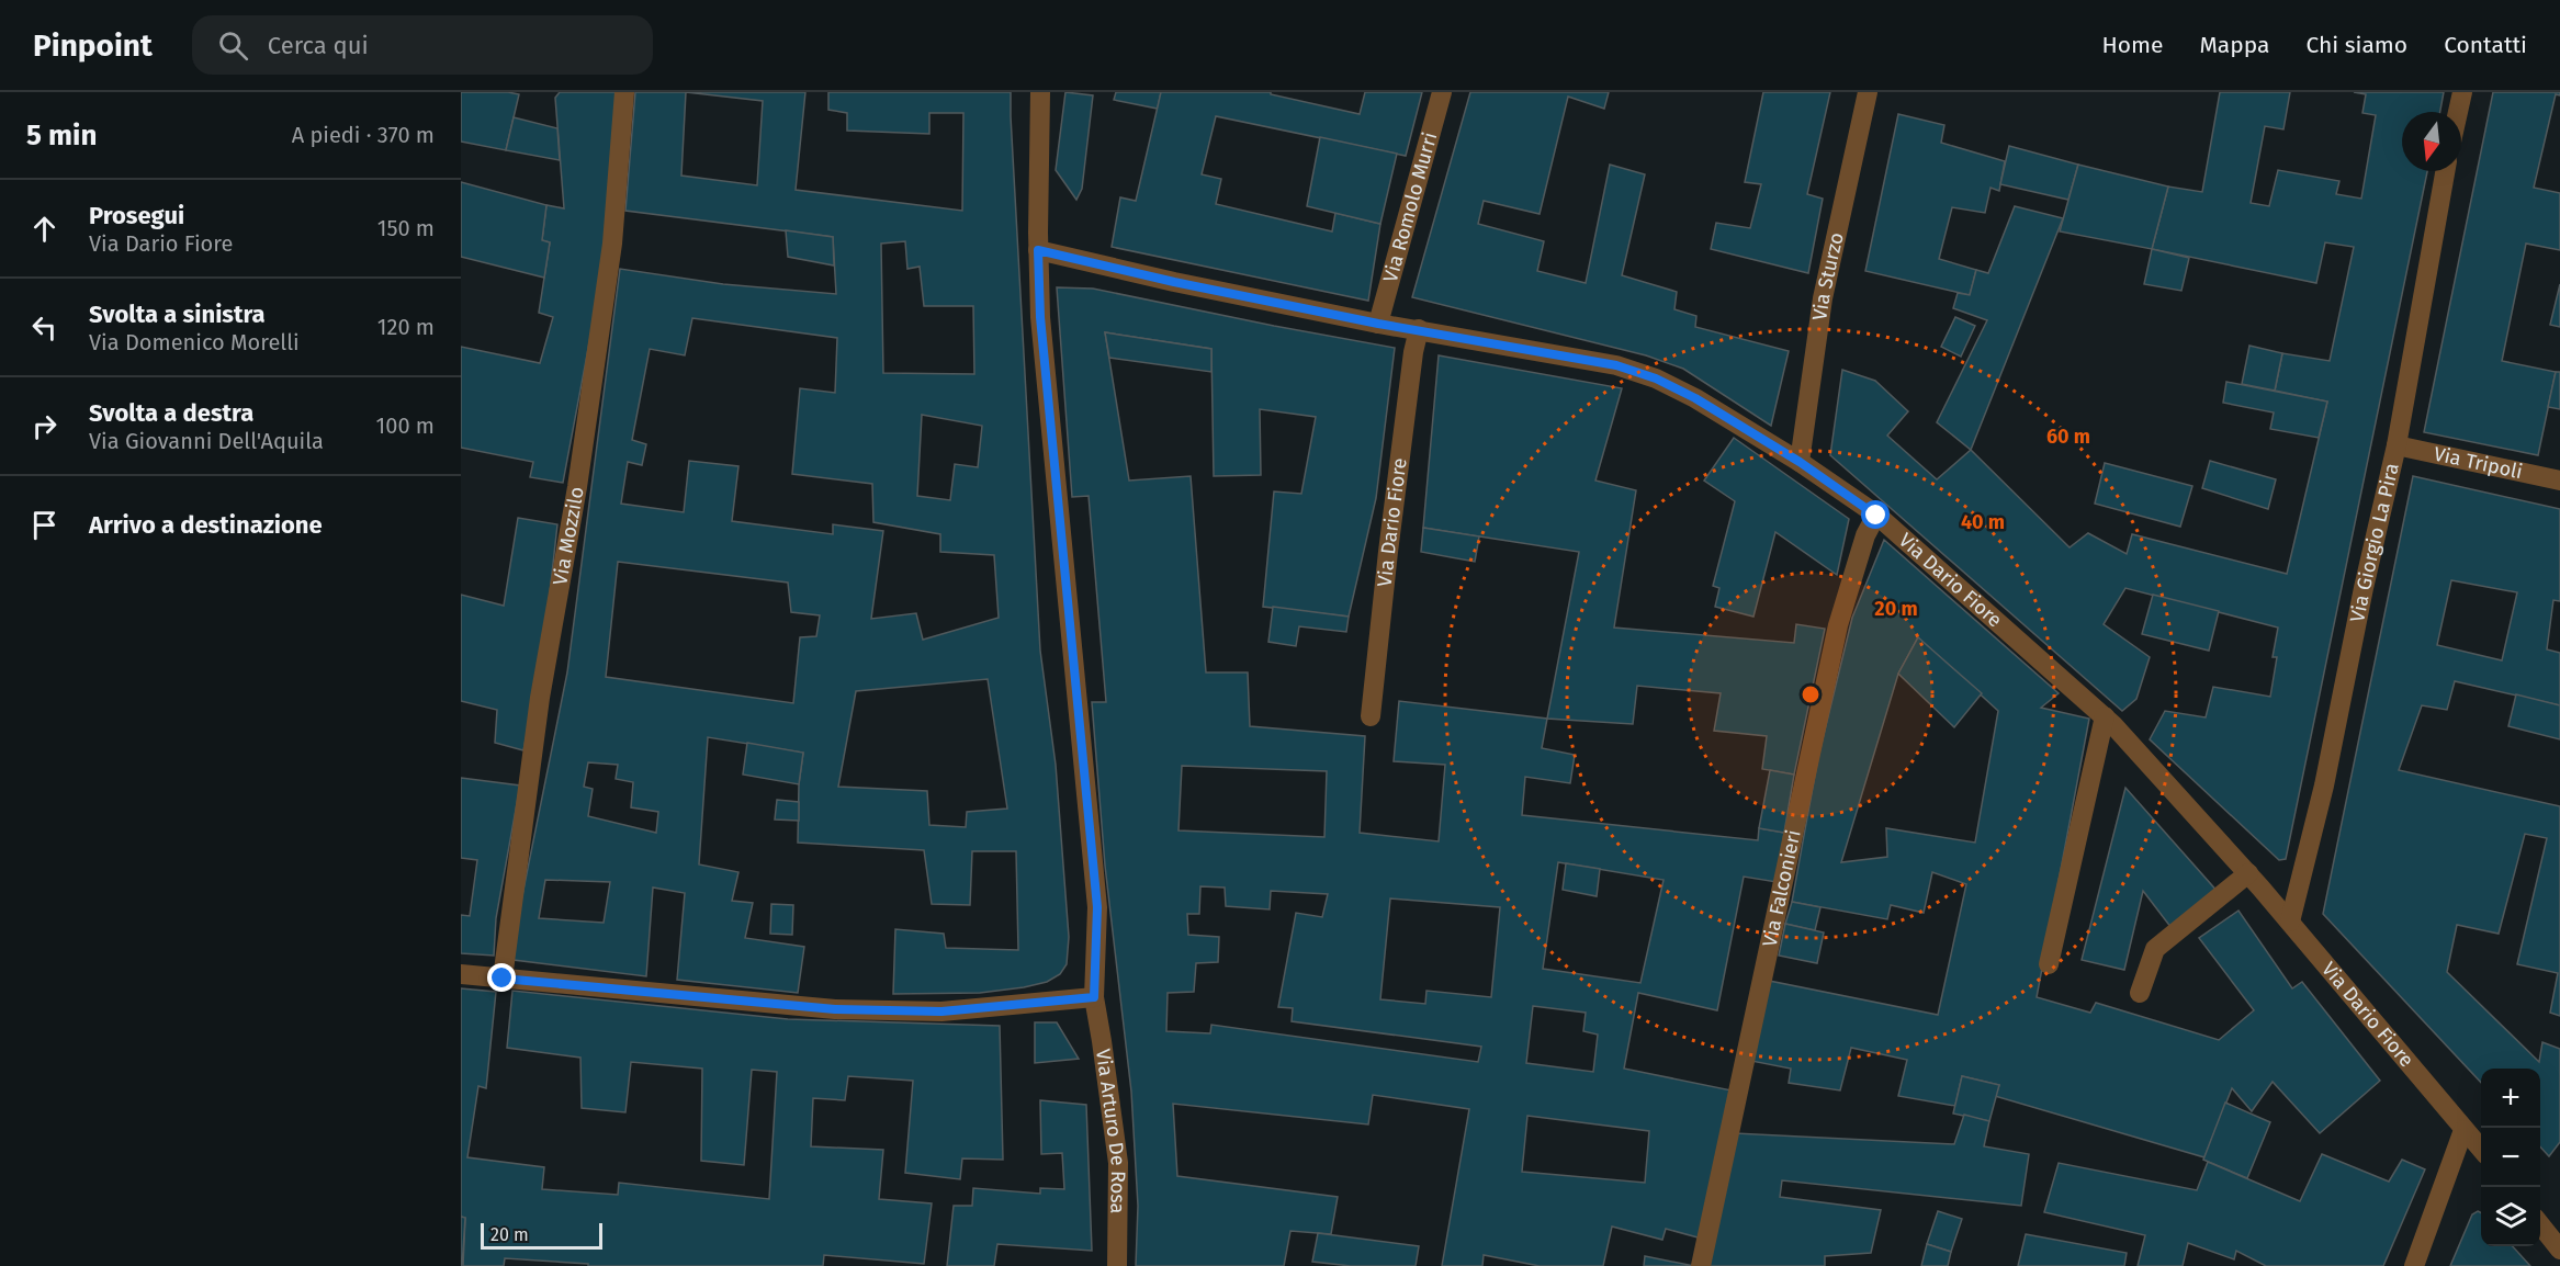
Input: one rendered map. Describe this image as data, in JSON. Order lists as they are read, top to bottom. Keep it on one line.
{"streets":{"street":["Via Romolo Murri","Via Sturzo","Via Tripoli","Via Dario Fiore","Via Mozzilo","Via Giorgio La Pira","Via Falconieri","Via Arturo De Rosa"]},"crossings":[["Via Romolo Murri","Via Dario Fiore"],["Via Sturzo","Via Dario Fiore"],["Via Tripoli","Via Giorgio La Pira"],["Via Dario Fiore","Via Giorgio La Pira"],["Via Dario Fiore","Via Falconieri"],["Via Dario Fiore","Via Arturo De Rosa"]],"scale_bar":"20 m","north":"bottom","page":{"header":"Pinpoint","search":"Cerca qui","nav":["Home","Mappa","Chi siamo","Contatti"],"heading":["5 min","A piedi · 370 m"],"list":[["Prosegui","Via Dario Fiore","150 m"],["Svolta a sinistra","Via Domenico Morelli","120 m"],["Svolta a destra","Via Giovanni Dell'Aquila","100 m"],"Arrivo a destinazione"],"map_buttons":["+","−"],"scale":"20 m"},"rings":["60 m","40 m","20 m"]}
